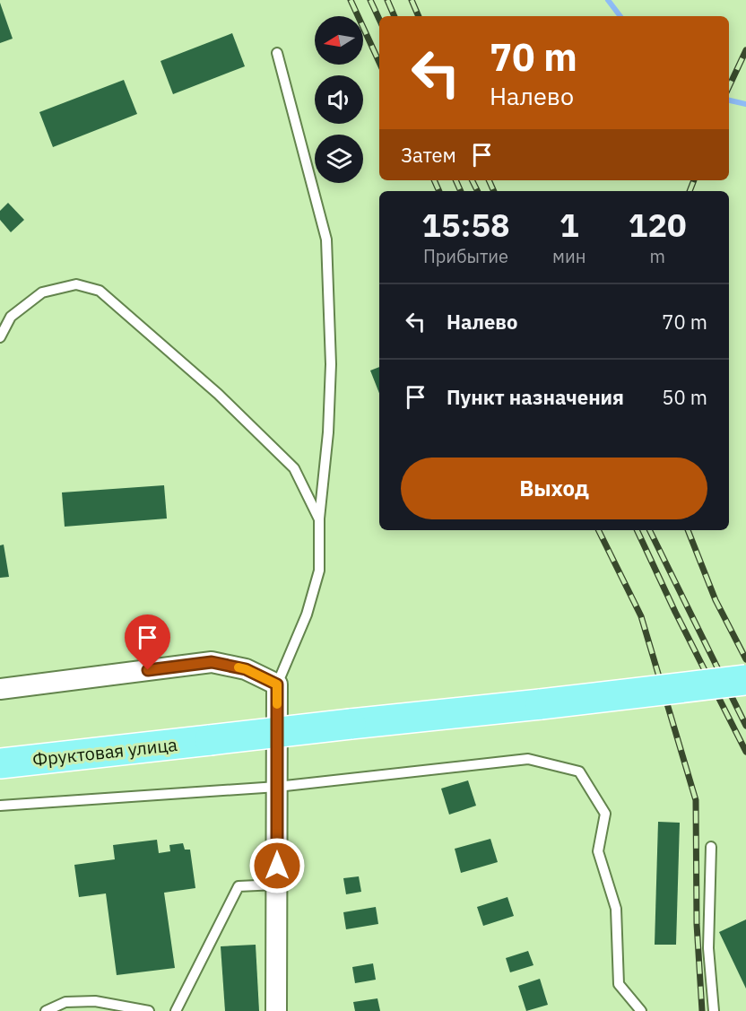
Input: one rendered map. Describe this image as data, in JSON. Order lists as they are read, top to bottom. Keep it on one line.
{"streets":{"main road":["Фруктовая улица"]},"north":"left","page":{"turn":["70 m","Налево"],"then":"Затем","eta":["15:58","Прибытие","1","мин","120","m"],"list":[{"name":"Налево","value":"70 m"},{"name":"Пункт назначения","value":"50 m"}],"buttons":"Выход"}}
